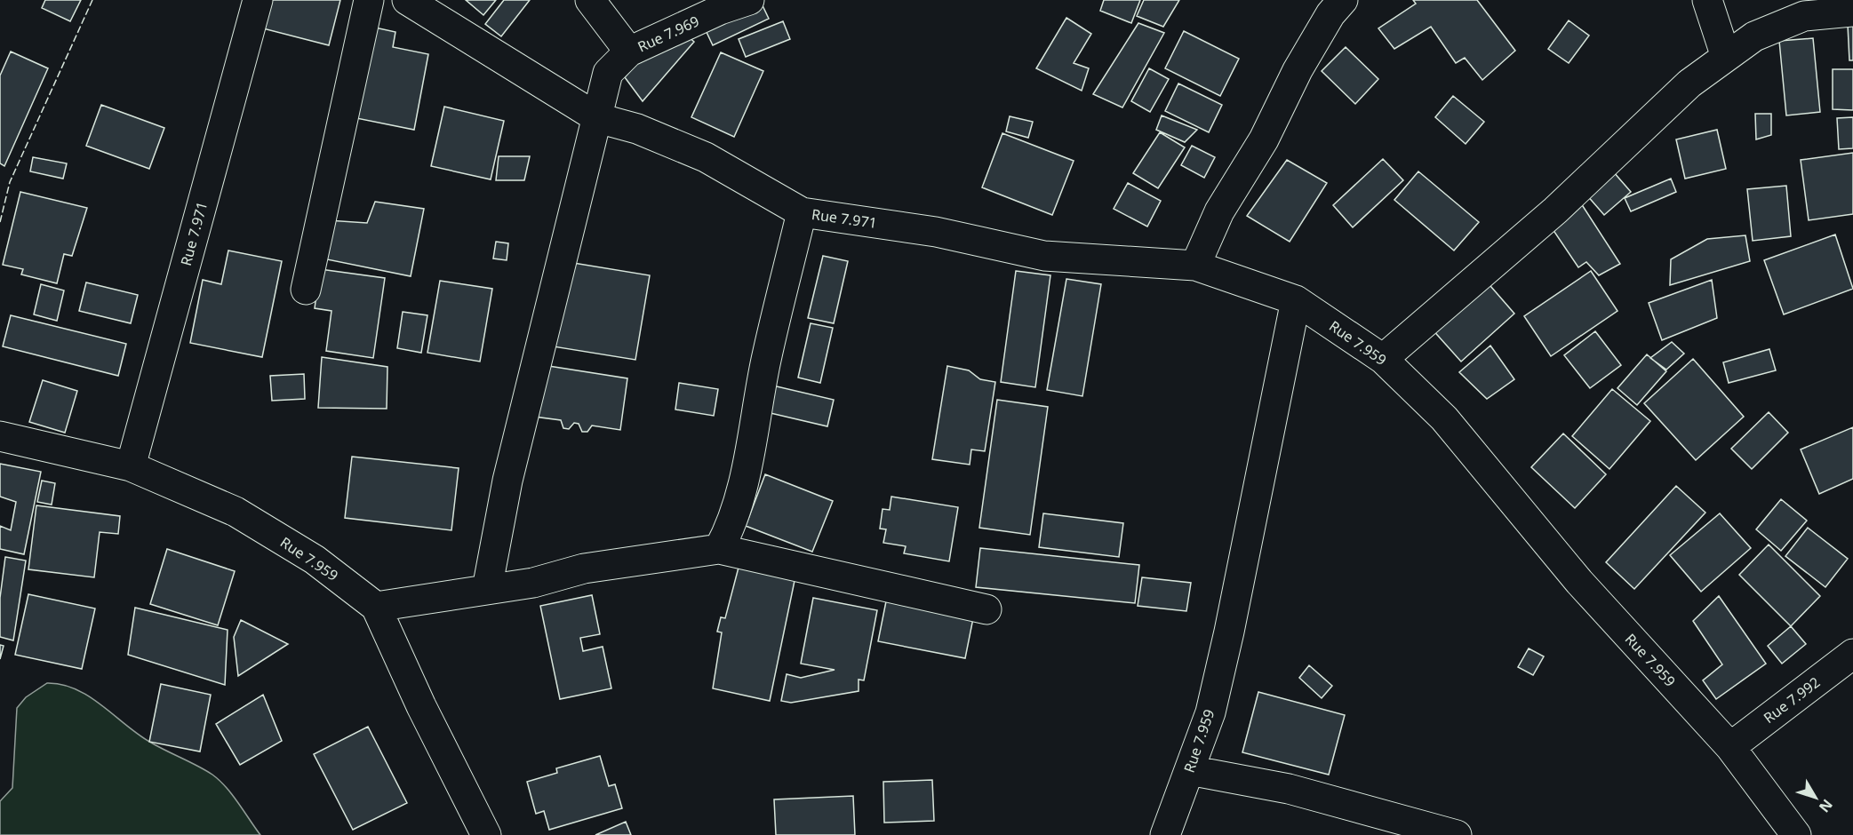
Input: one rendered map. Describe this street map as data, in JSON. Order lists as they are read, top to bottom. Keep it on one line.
{"streets":{"street":["Rue 7.969","Rue 7.971","Rue 7.959","Rue 7.992"]},"crossings":[["Rue 7.969","Rue 7.971"],["Rue 7.971","Rue 7.959"],["Rue 7.959","Rue 7.992"]],"north":"bottom right"}
